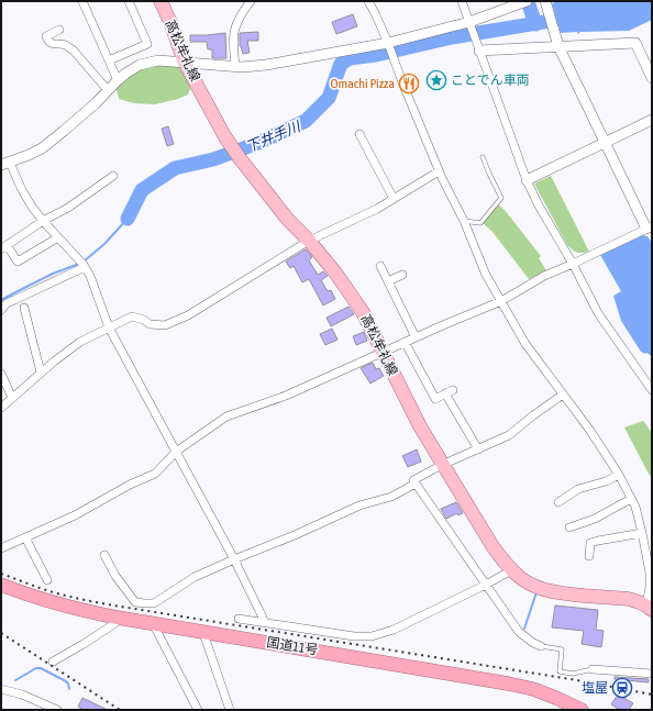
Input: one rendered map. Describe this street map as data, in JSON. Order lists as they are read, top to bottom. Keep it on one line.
{"streets":{"highway":["国道11号"],"main road":["高松牟礼線"]},"water":["下井手川"],"places":{"place":["ことでん車両"],"restaurant":["Omachi Pizza"],"station":["塩屋"]}}
